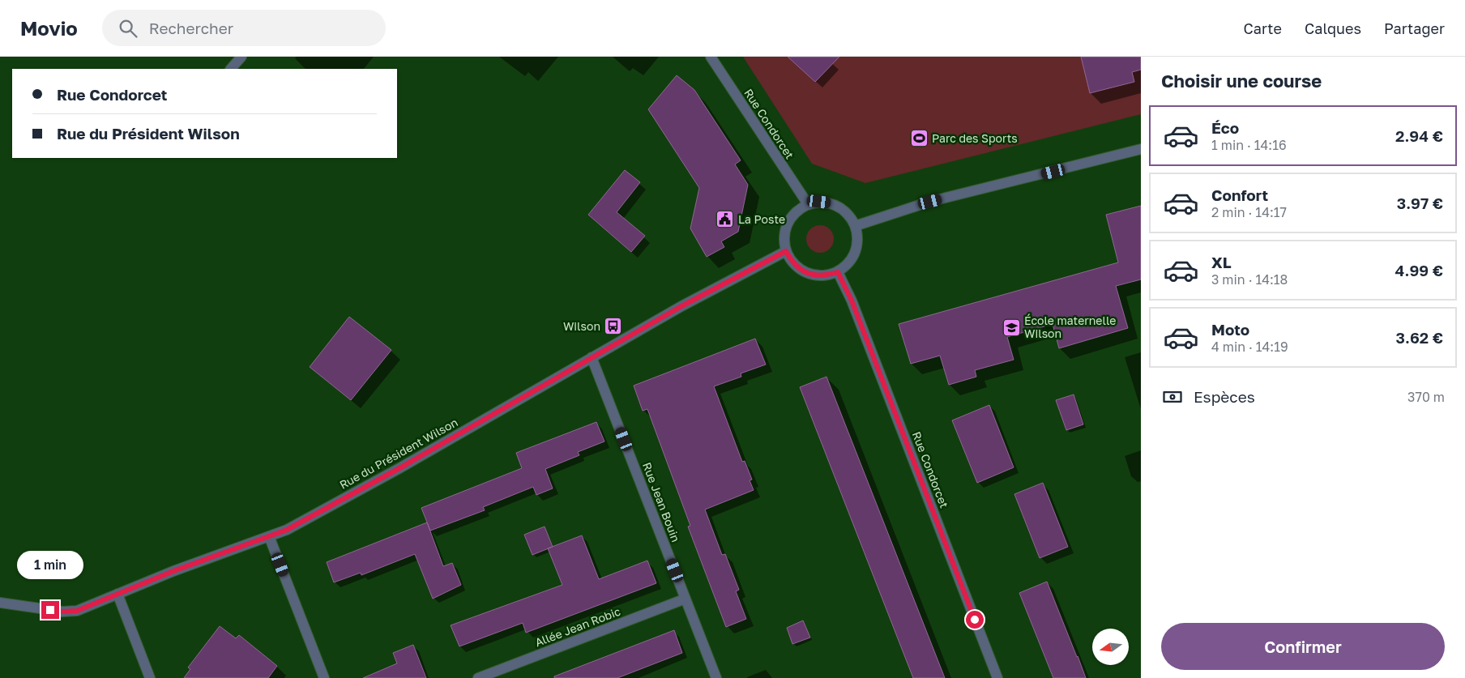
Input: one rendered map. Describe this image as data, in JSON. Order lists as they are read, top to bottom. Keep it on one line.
{"streets":{"street":["Rue Condorcet","Rue du Président Wilson","Rue Jean Bouin","Allée Jean Robic"]},"crossings":[["Rue Condorcet","Rue du Président Wilson"],["Rue du Président Wilson","Rue Jean Bouin"],["Rue Jean Bouin","Allée Jean Robic"]],"places":{"sports":["Parc des Sports"],"public building":["La Poste"],"bus stop":["Wilson"],"school or university":["École maternelle Wilson"]},"north":"left","page":{"header":"Movio","search":"Rechercher","nav":["Carte","Calques","Partager"],"heading":"Choisir une course","banner":["Rue Condorcet","Rue du Président Wilson"],"list":[{"name":"Éco","note":"1 min · 14:16","value":"2.94 €"},{"name":"Confort","note":"2 min · 14:17","value":"3.97 €"},{"name":"XL","note":"3 min · 14:18","value":"4.99 €"},{"name":"Moto","note":"4 min · 14:19","value":"3.62 €"}],"pay":["Espèces","370 m"],"bubble":"1 min","buttons":"Confirmer"}}
